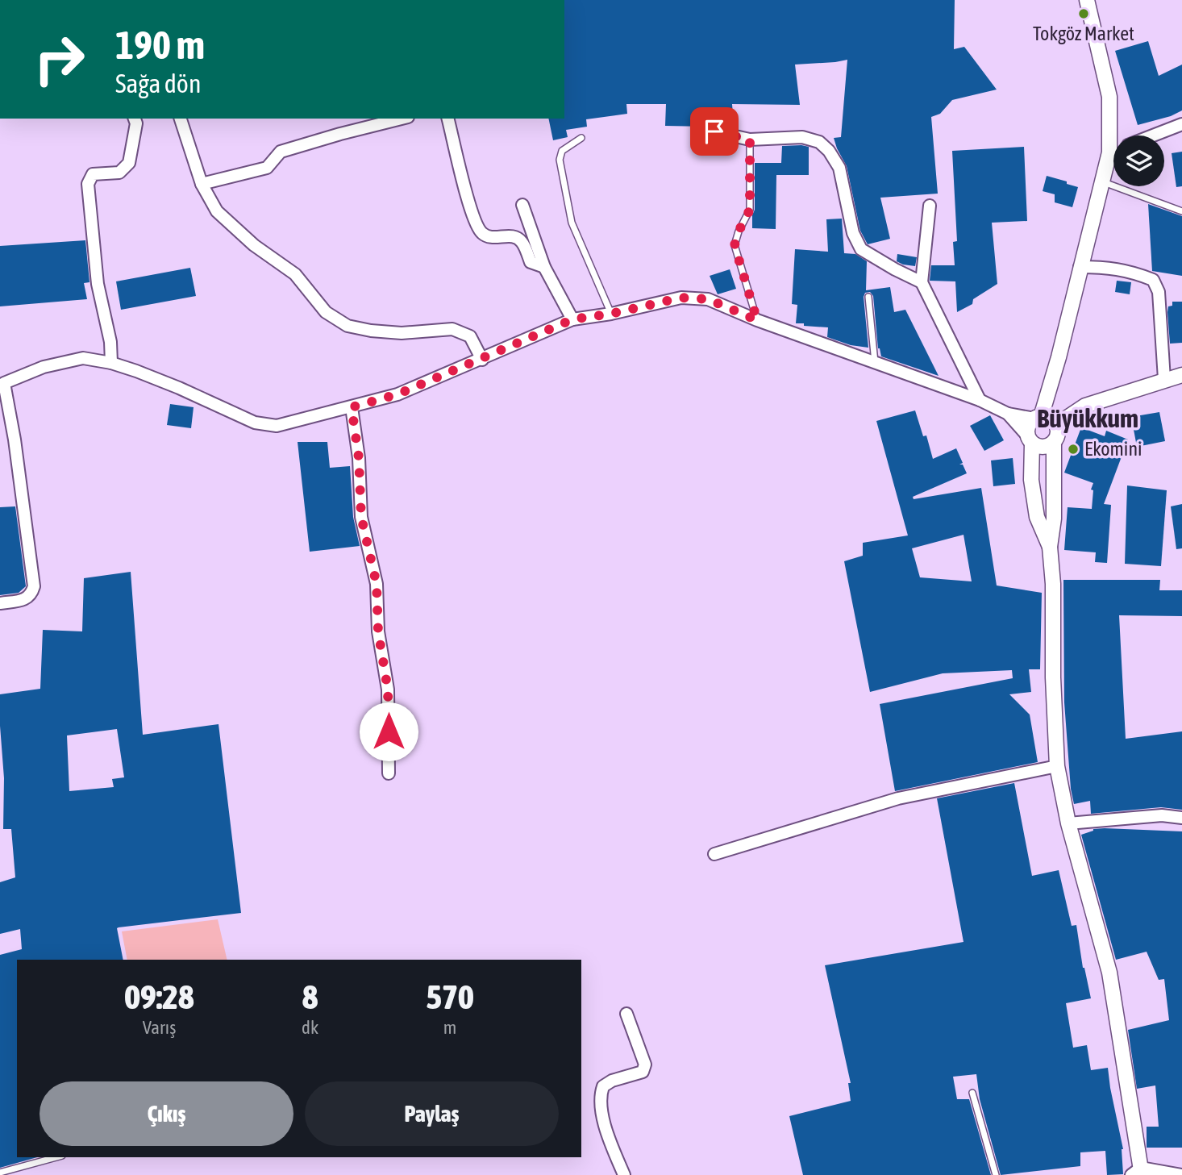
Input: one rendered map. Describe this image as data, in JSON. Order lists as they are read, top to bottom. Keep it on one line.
{"districts":["Büyükkum"],"places":["Tokgöz Market","Ekomini"],"page":{"turn":["190 m","Sağa dön"],"eta":["09:28","Varış","8","dk","570","m"],"buttons":["Çıkış","Paylaş"]}}
